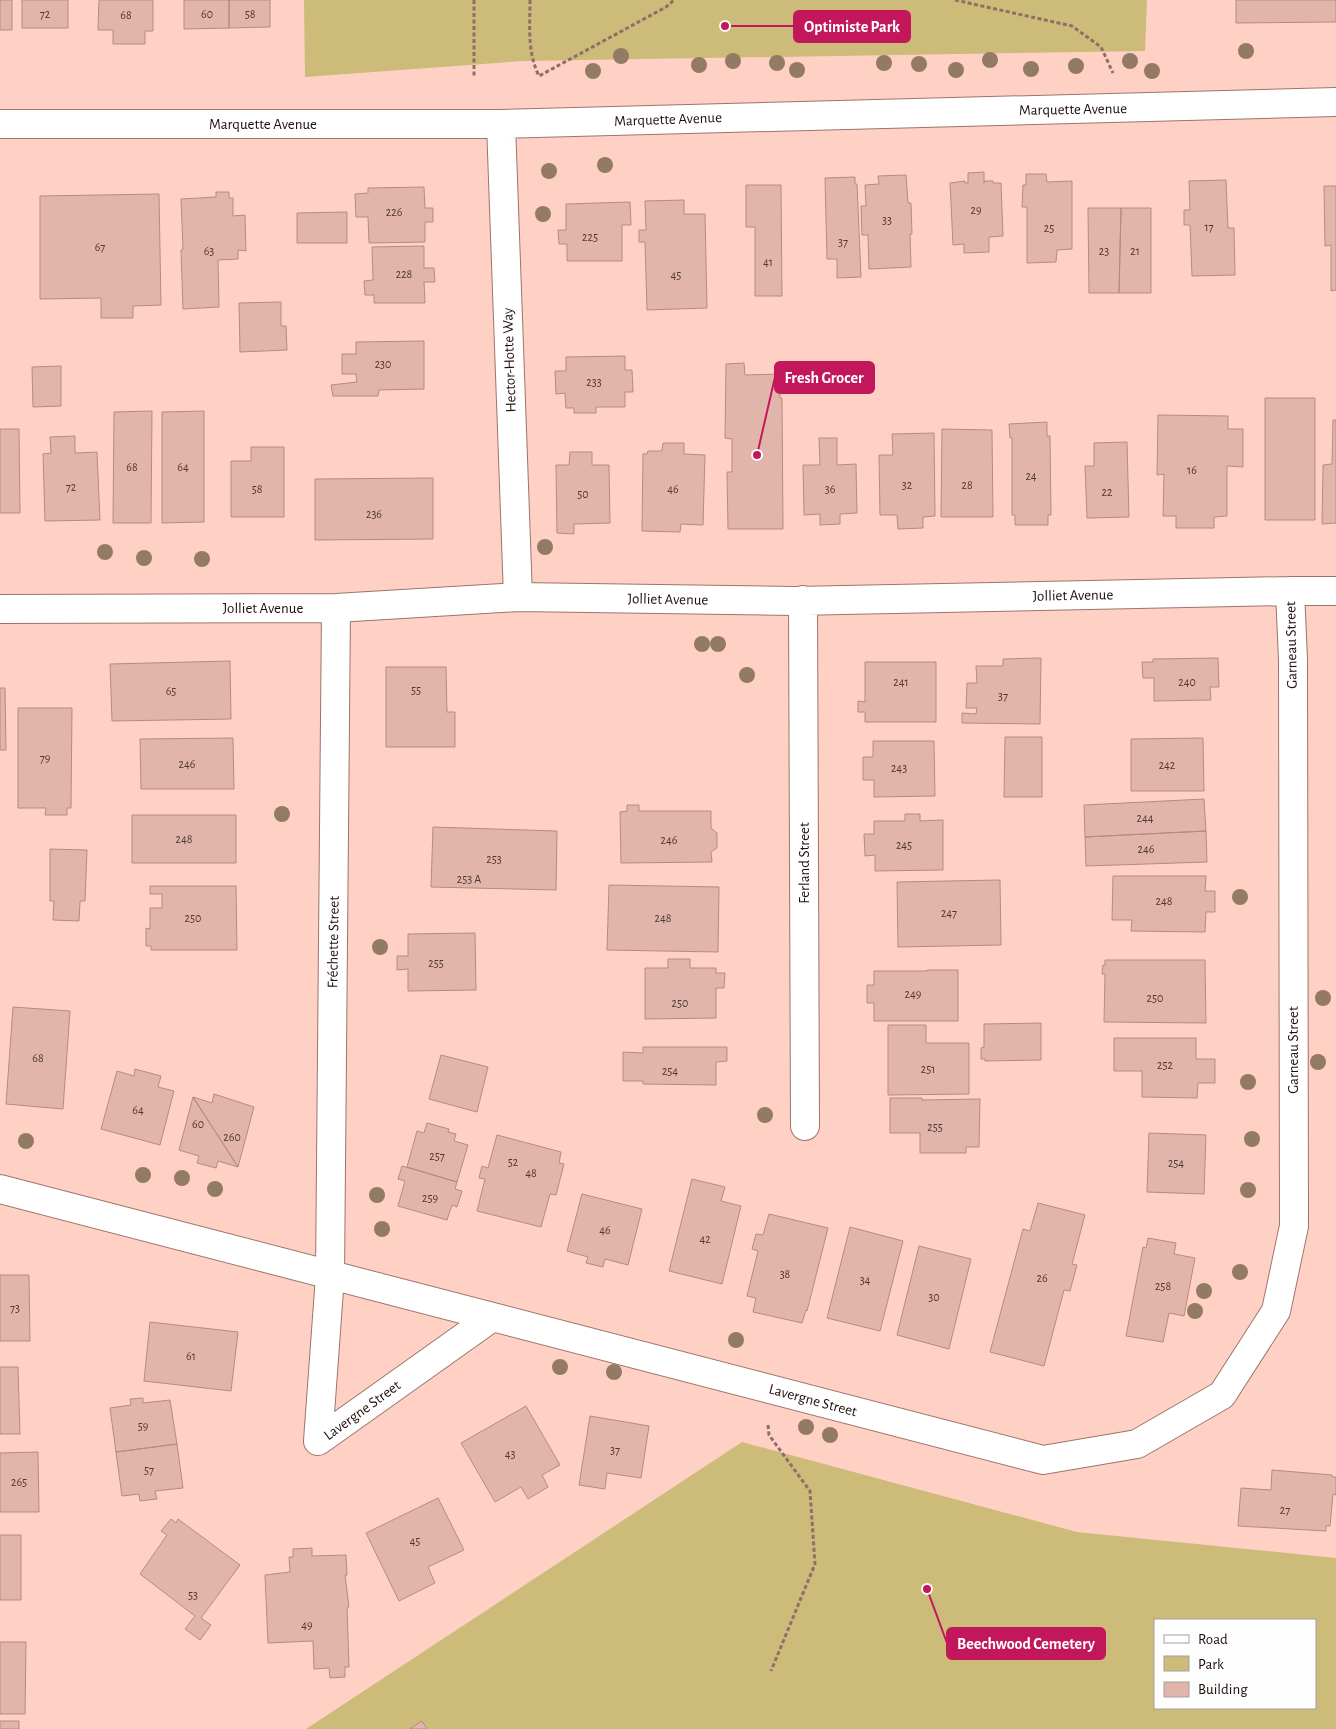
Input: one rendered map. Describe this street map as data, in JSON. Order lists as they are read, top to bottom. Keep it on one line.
{"streets":{"street":["Marquette Avenue","Hector-Hotte Way","Jolliet Avenue","Garneau Street","Ferland Street","Fréchette Street","Lavergne Street"]},"crossings":[["Marquette Avenue","Hector-Hotte Way"],["Hector-Hotte Way","Jolliet Avenue"],["Jolliet Avenue","Garneau Street"],["Jolliet Avenue","Ferland Street"],["Jolliet Avenue","Fréchette Street"],["Garneau Street","Lavergne Street"],["Fréchette Street","Lavergne Street"]],"places":["Optimiste Park","Fresh Grocer","Beechwood Cemetery"],"house_numbers":["72","60","58","68","29","226","33","17","25","225","37","67","63","23","21","41","228","45","230","233","68","64","16","24","32","28","72","58","46","36","22","50","236","241","240","55","65","37","79","246","242","243","244","248","246","245","246","253","253 A","248","247","250","248","255","249","250","250","68","252","251","254","64","60","255","260","257","52","254","48","259","46","42","38","26","34","258","30","73","61","59","37","43","57","265","27","45","53","49"],"legend":["Road","Park","Building"]}
